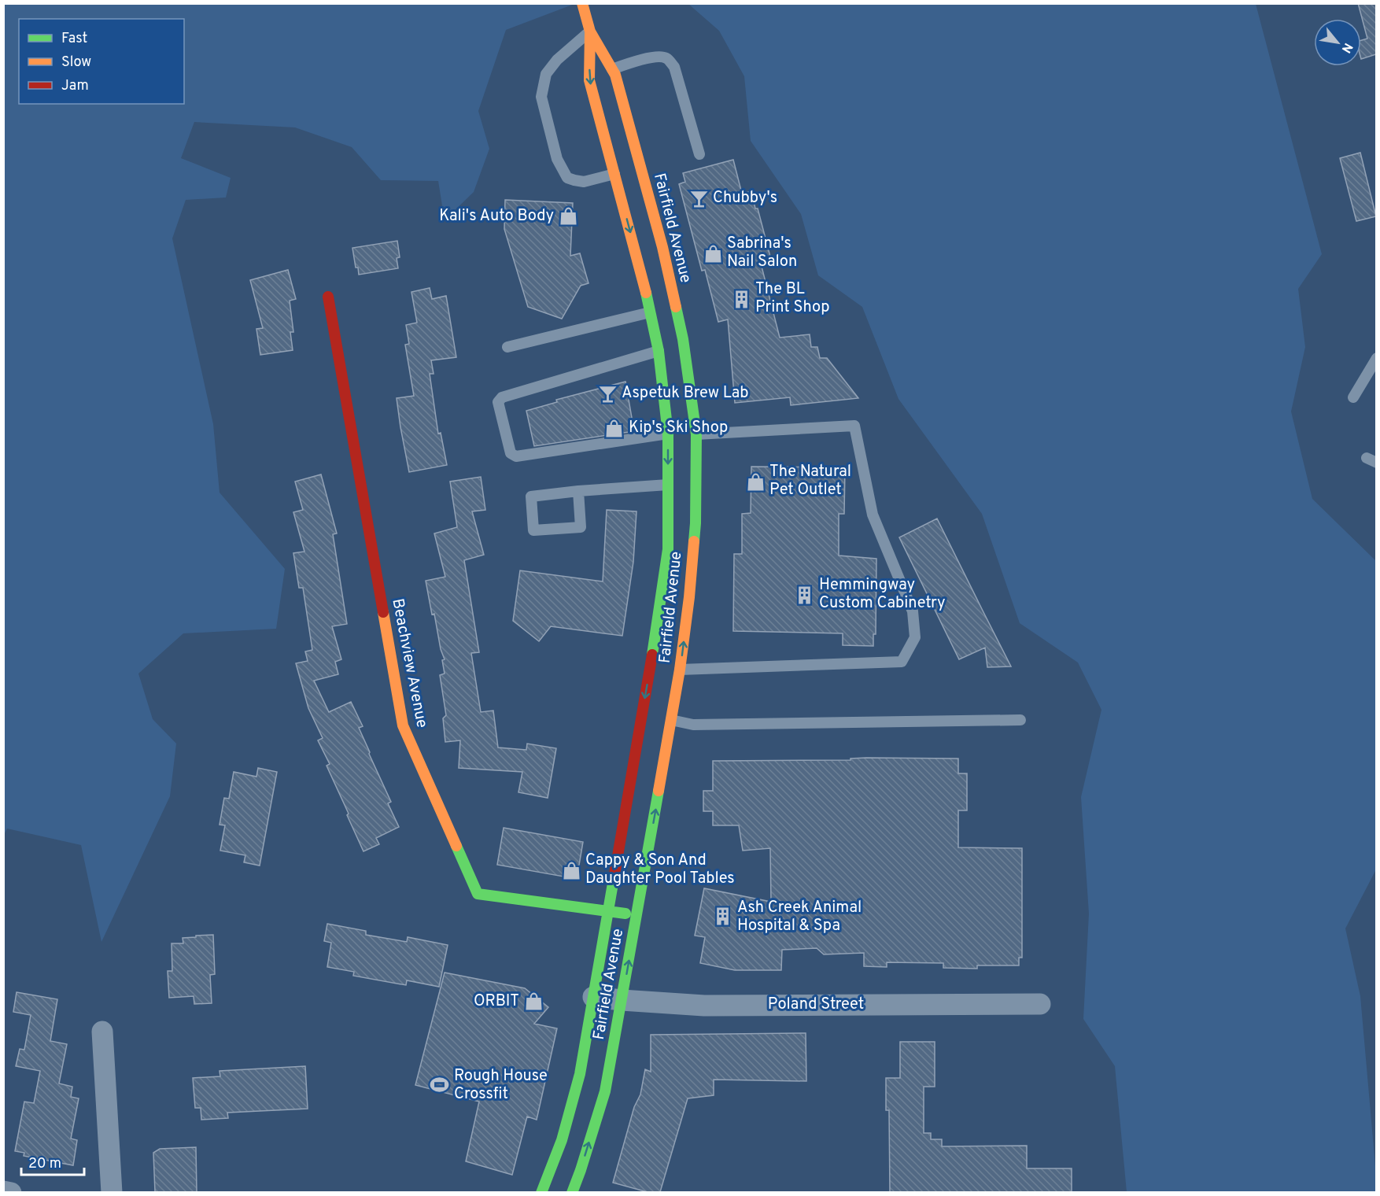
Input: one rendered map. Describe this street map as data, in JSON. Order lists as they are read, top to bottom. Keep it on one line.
{"streets":{"main road":["Fairfield Avenue","Beachview Avenue"],"street":["Poland Street"]},"crossings":[["Fairfield Avenue","Beachview Avenue"],["Fairfield Avenue","Poland Street"]],"places":{"bar":["Chubby's","Aspetuk Brew Lab"],"shop":["Kali's Auto Body","Sabrina's Nail Salon","Kip's Ski Shop","The Natural Pet Outlet","Cappy & Son And Daughter Pool Tables","ORBIT"],"building":["The BL Print Shop","Hemmingway Custom Cabinetry","Ash Creek Animal Hospital & Spa"],"sports":["Rough House Crossfit"]},"legend":["Fast","Slow","Jam"],"scale_bar":"20 m","north":"bottom right"}
